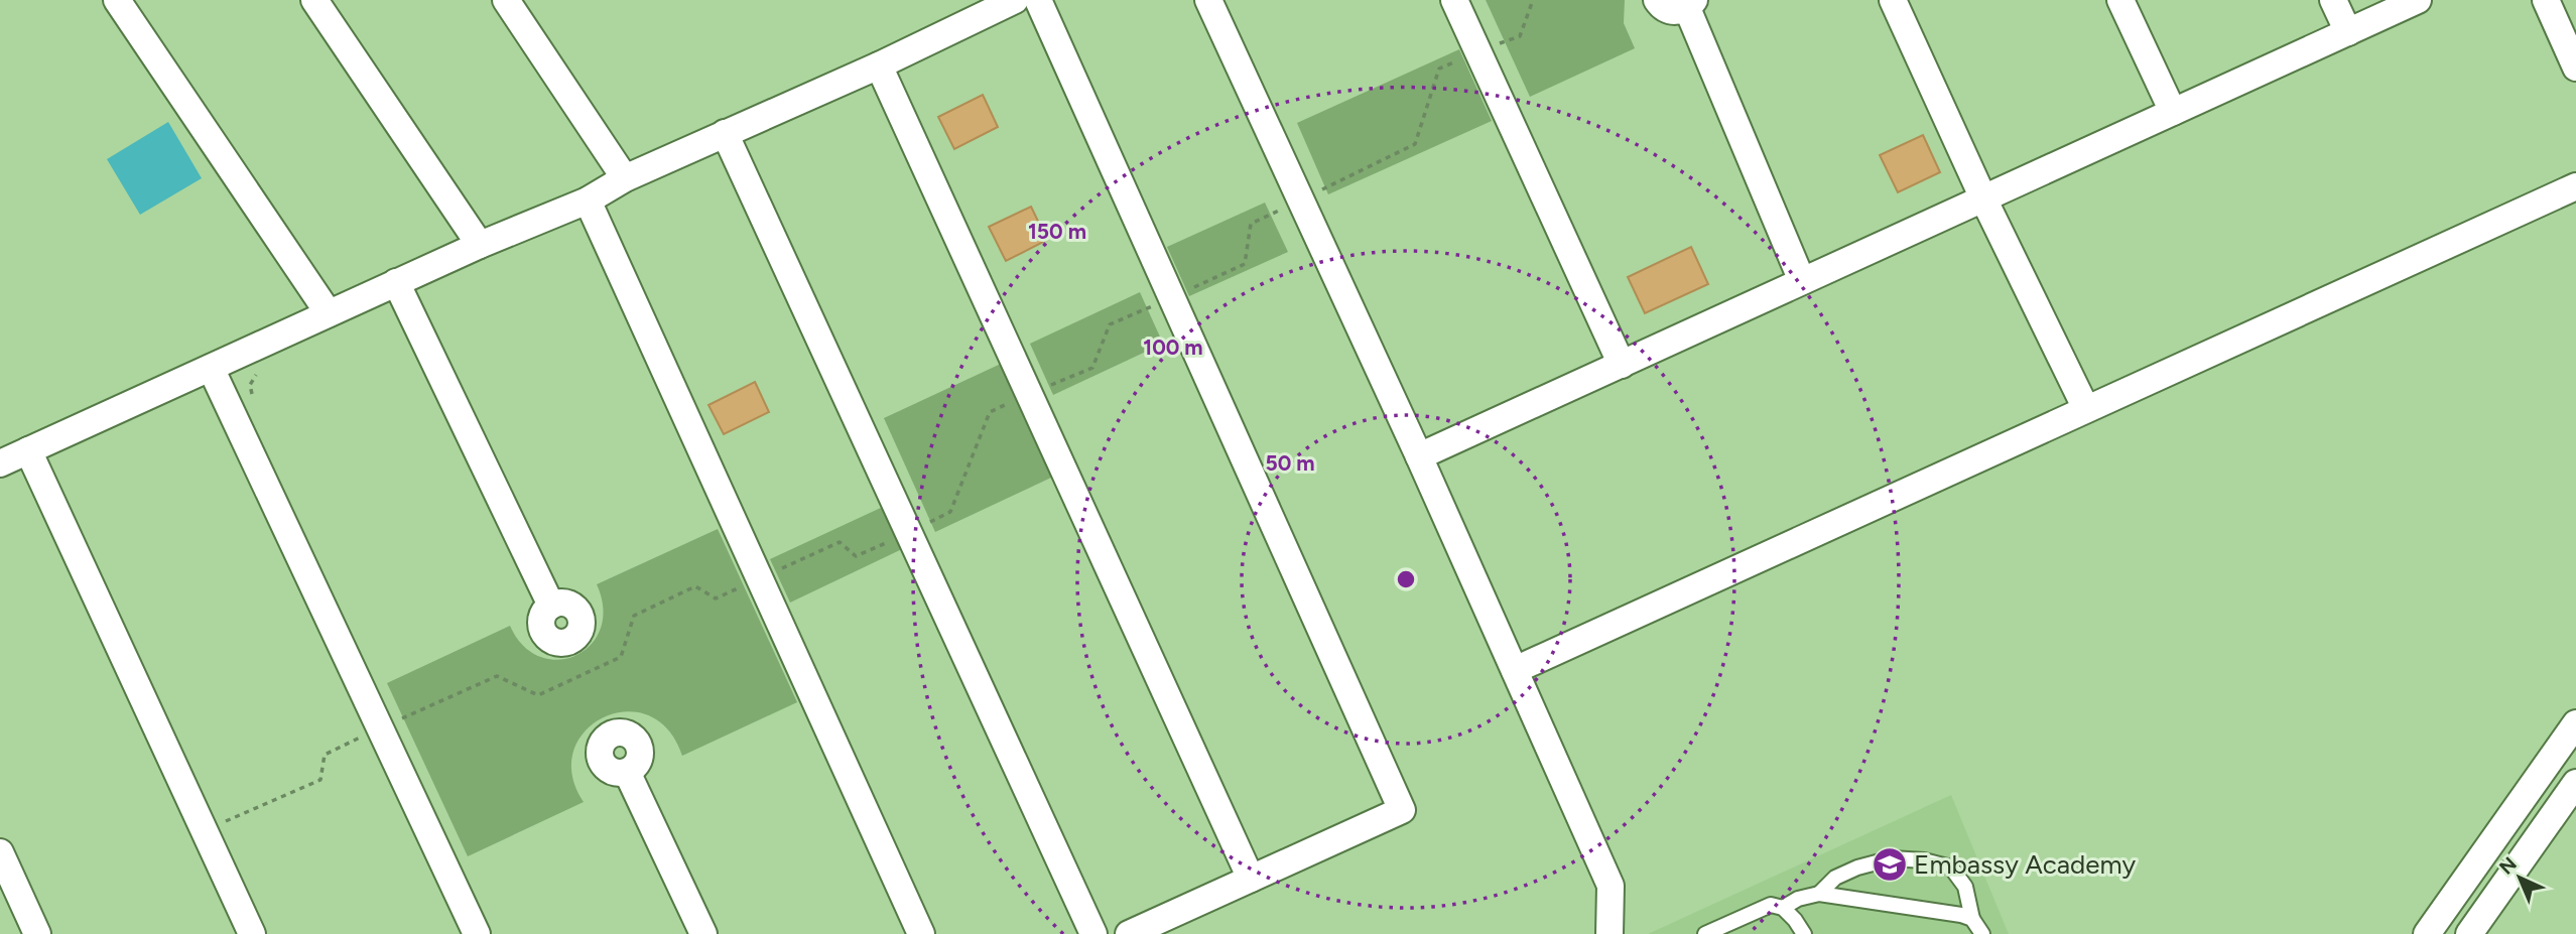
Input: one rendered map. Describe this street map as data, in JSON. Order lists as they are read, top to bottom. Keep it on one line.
{"places":{"school or university":["Embassy Academy"]},"north":"top left","rings":["150 m","100 m","50 m"]}
